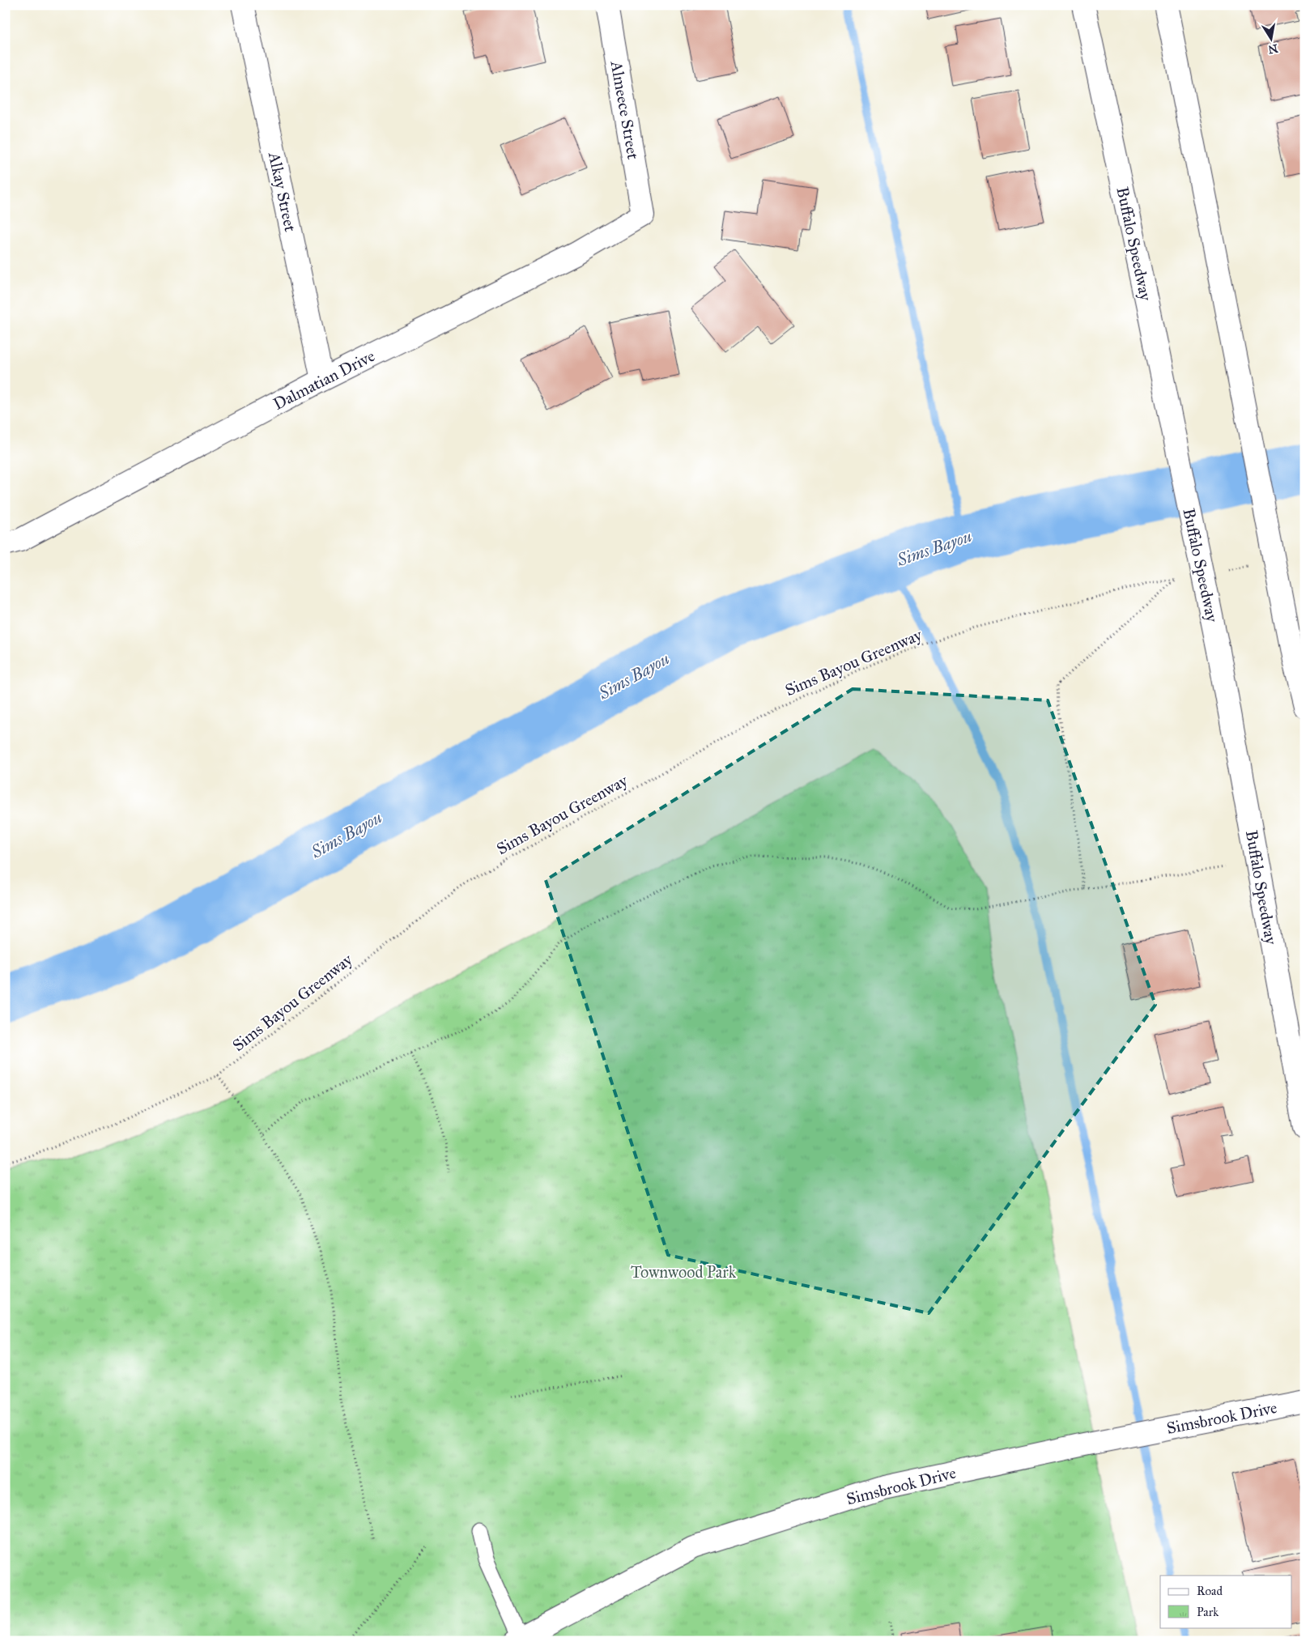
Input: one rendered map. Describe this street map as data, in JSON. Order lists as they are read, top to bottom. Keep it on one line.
{"streets":{"street":["Almeece Street","Alkay Street","Buffalo Speedway","Dalmatian Drive","Simsbrook Drive"],"path":["Sims Bayou Greenway"]},"crossings":[["Almeece Street","Dalmatian Drive"],["Alkay Street","Dalmatian Drive"]],"water":["Sims Bayou"],"parks":["Townwood Park"],"legend":["Road","Park"],"north":"bottom"}
